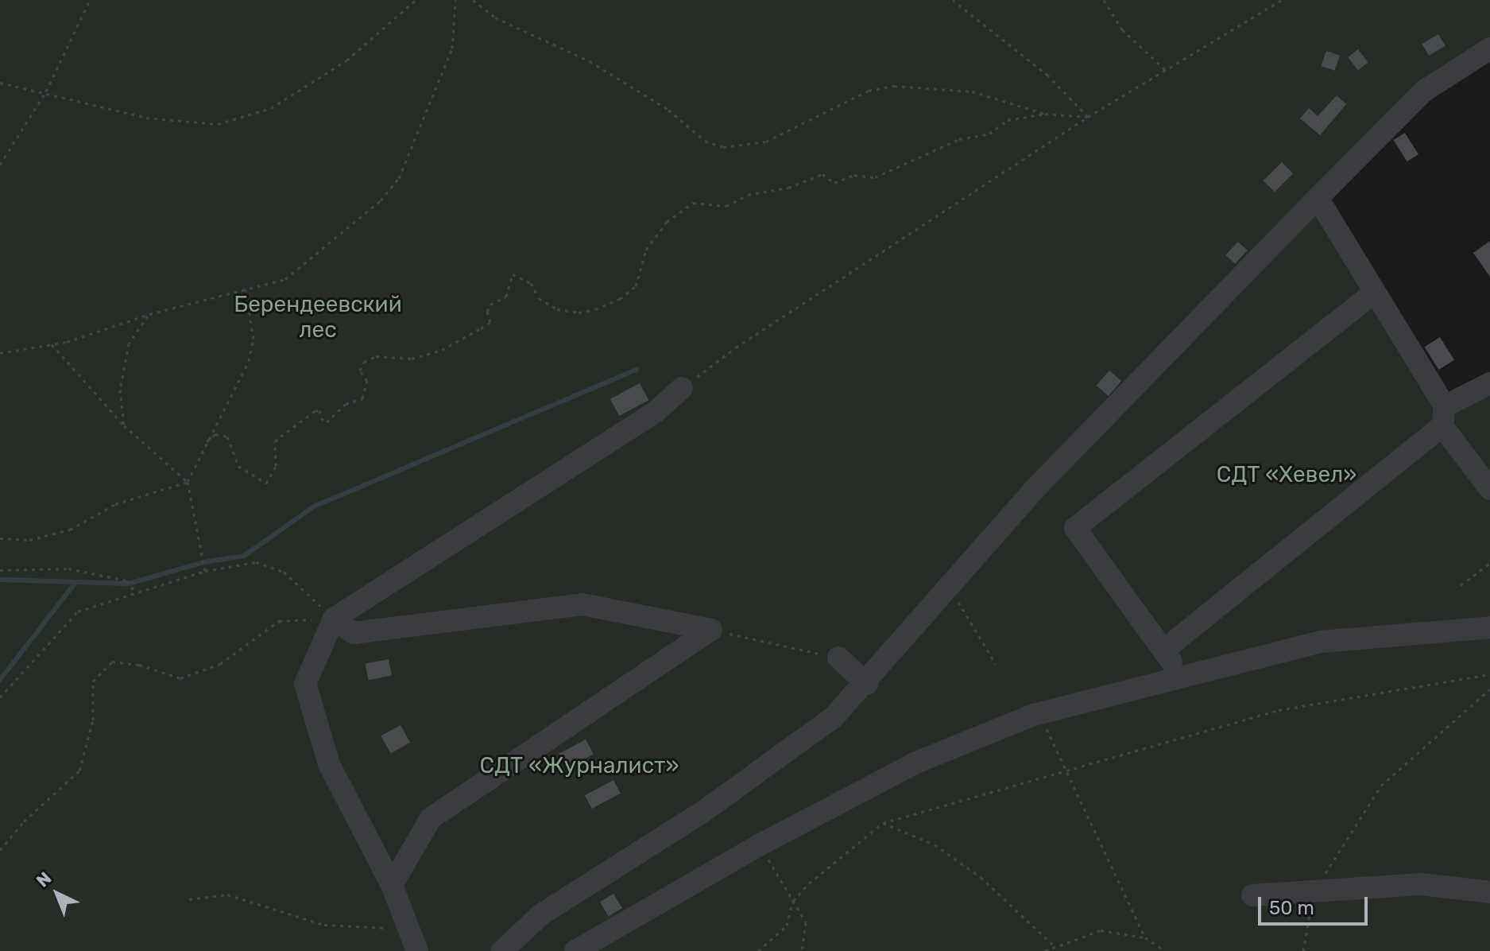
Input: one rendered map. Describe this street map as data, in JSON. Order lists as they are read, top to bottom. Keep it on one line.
{"parks":["Берендеевский лес","СДТ «Хевел»","СДТ «Журналист»"],"scale_bar":"50 m","north":"top left"}
